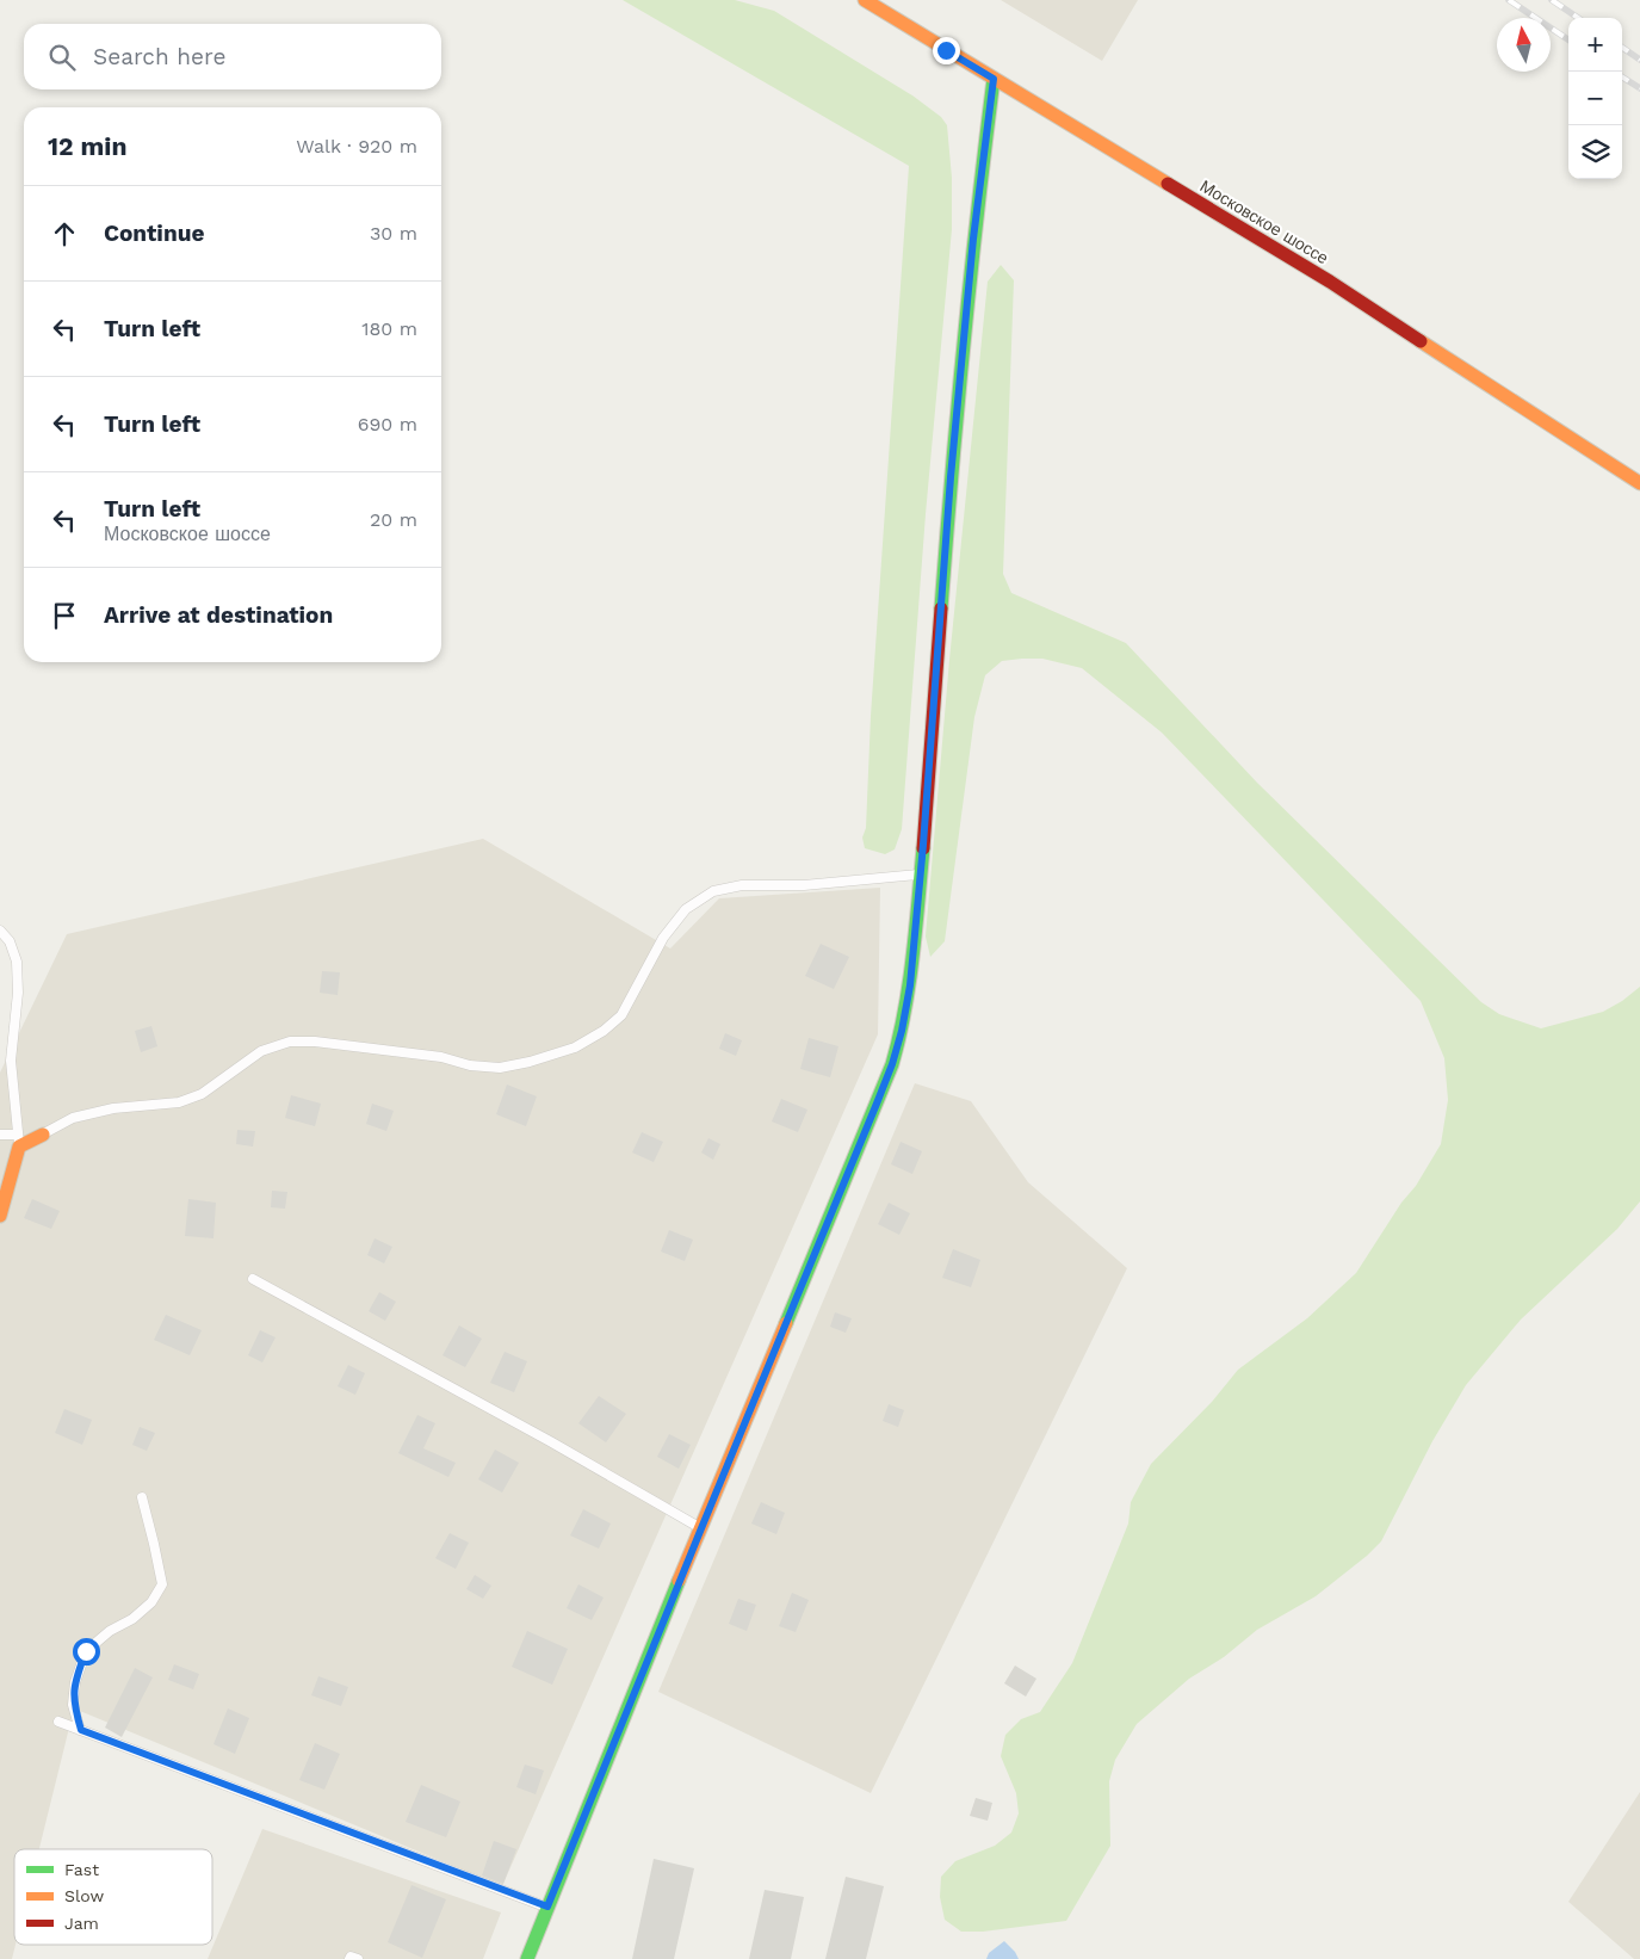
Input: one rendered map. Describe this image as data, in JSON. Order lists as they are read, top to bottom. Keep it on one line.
{"streets":{"street":["Московское шоссе"]},"legend":["Fast","Slow","Jam"],"north":"top","page":{"map_buttons":["+","−"],"search":"Search here","heading":["12 min","Walk · 920 m"],"list":[["Continue","30 m"],["Turn left","180 m"],["Turn left","690 m"],["Turn left","Московское шоссе","20 m"],"Arrive at destination"]}}
